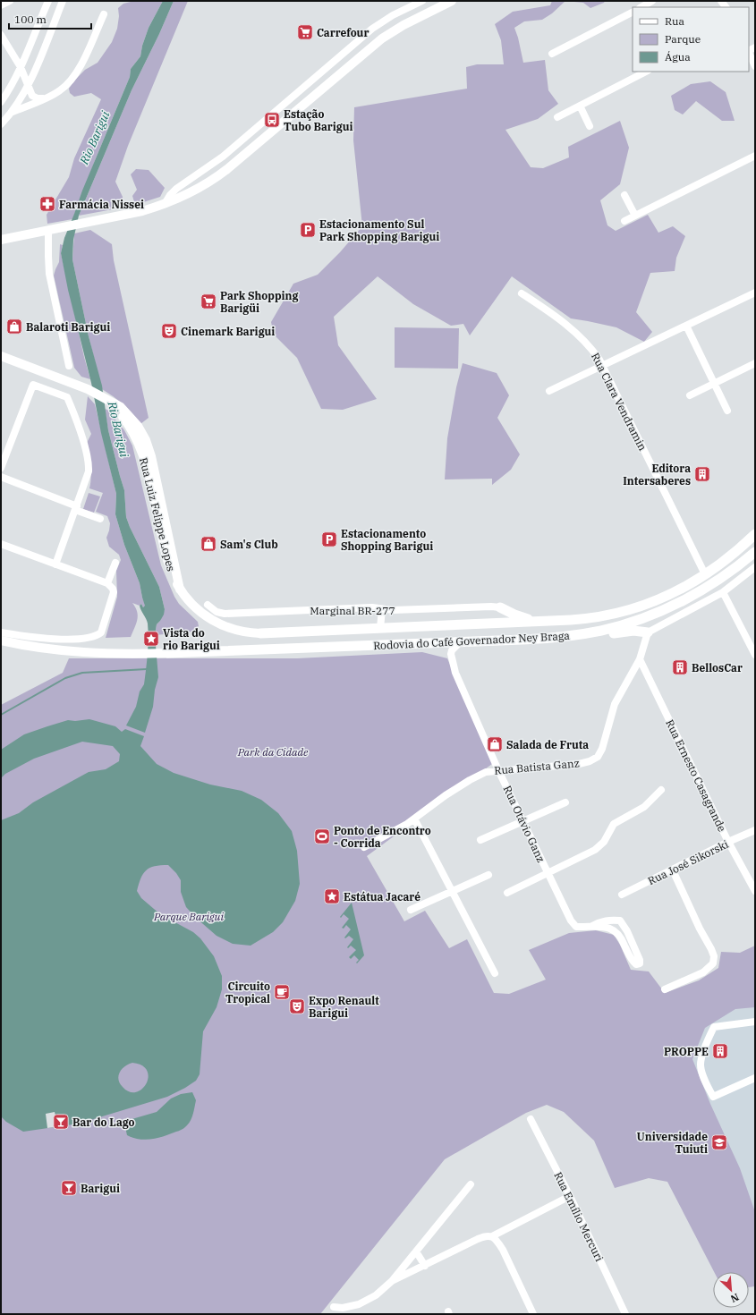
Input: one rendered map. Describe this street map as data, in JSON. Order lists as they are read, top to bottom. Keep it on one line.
{"streets":{"highway":["Rodovia do Café Governador Ney Braga"],"main road":["Rua Luiz Felippe Lopes"],"street":["Rua Clara Vendramin","Marginal BR-277","Rua Batista Ganz","Rua Ernesto Casagrande","Rua Otávio Ganz","Rua José Sikorski","Rua Emílio Mercuri"]},"crossings":[["Rua Clara Vendramin","Rodovia do Café Governador Ney Braga"],["Rua Luiz Felippe Lopes","Rodovia do Café Governador Ney Braga"],["Rodovia do Café Governador Ney Braga","Rua Otávio Ganz"],["Rua Batista Ganz","Rua Ernesto Casagrande"],["Rua Batista Ganz","Rua Otávio Ganz"],["Rua Ernesto Casagrande","Rua José Sikorski"]],"water":["Rio Barigui"],"parks":["Park da Cidade","Parque Barigui"],"places":{"supermarket":["Carrefour","Park Shopping Barigüi"],"bus stop":["Estação Tubo Barigui"],"pharmacy":["Farmácia Nissei"],"parking":["Estacionamento Sul Park Shopping Barigui","Estacionamento Shopping Barigui"],"shop":["Balaroti Barigui","Sam's Club","Salada de Fruta"],"theatre":["Cinemark Barigui","Expo Renault Barigui"],"building":["Editora Intersaberes","BellosCar","PROPPE"],"place":["Vista do rio Barigui","Estátua Jacaré"],"sports":["Ponto de Encontro - Corrida"],"cafe":["Circuito Tropical"],"bar":["Bar do Lago","Barigui"],"school or university":["Universidade Tuiuti"]},"legend":["Rua","Parque","Água"],"scale_bar":"100 m","north":"bottom right"}
